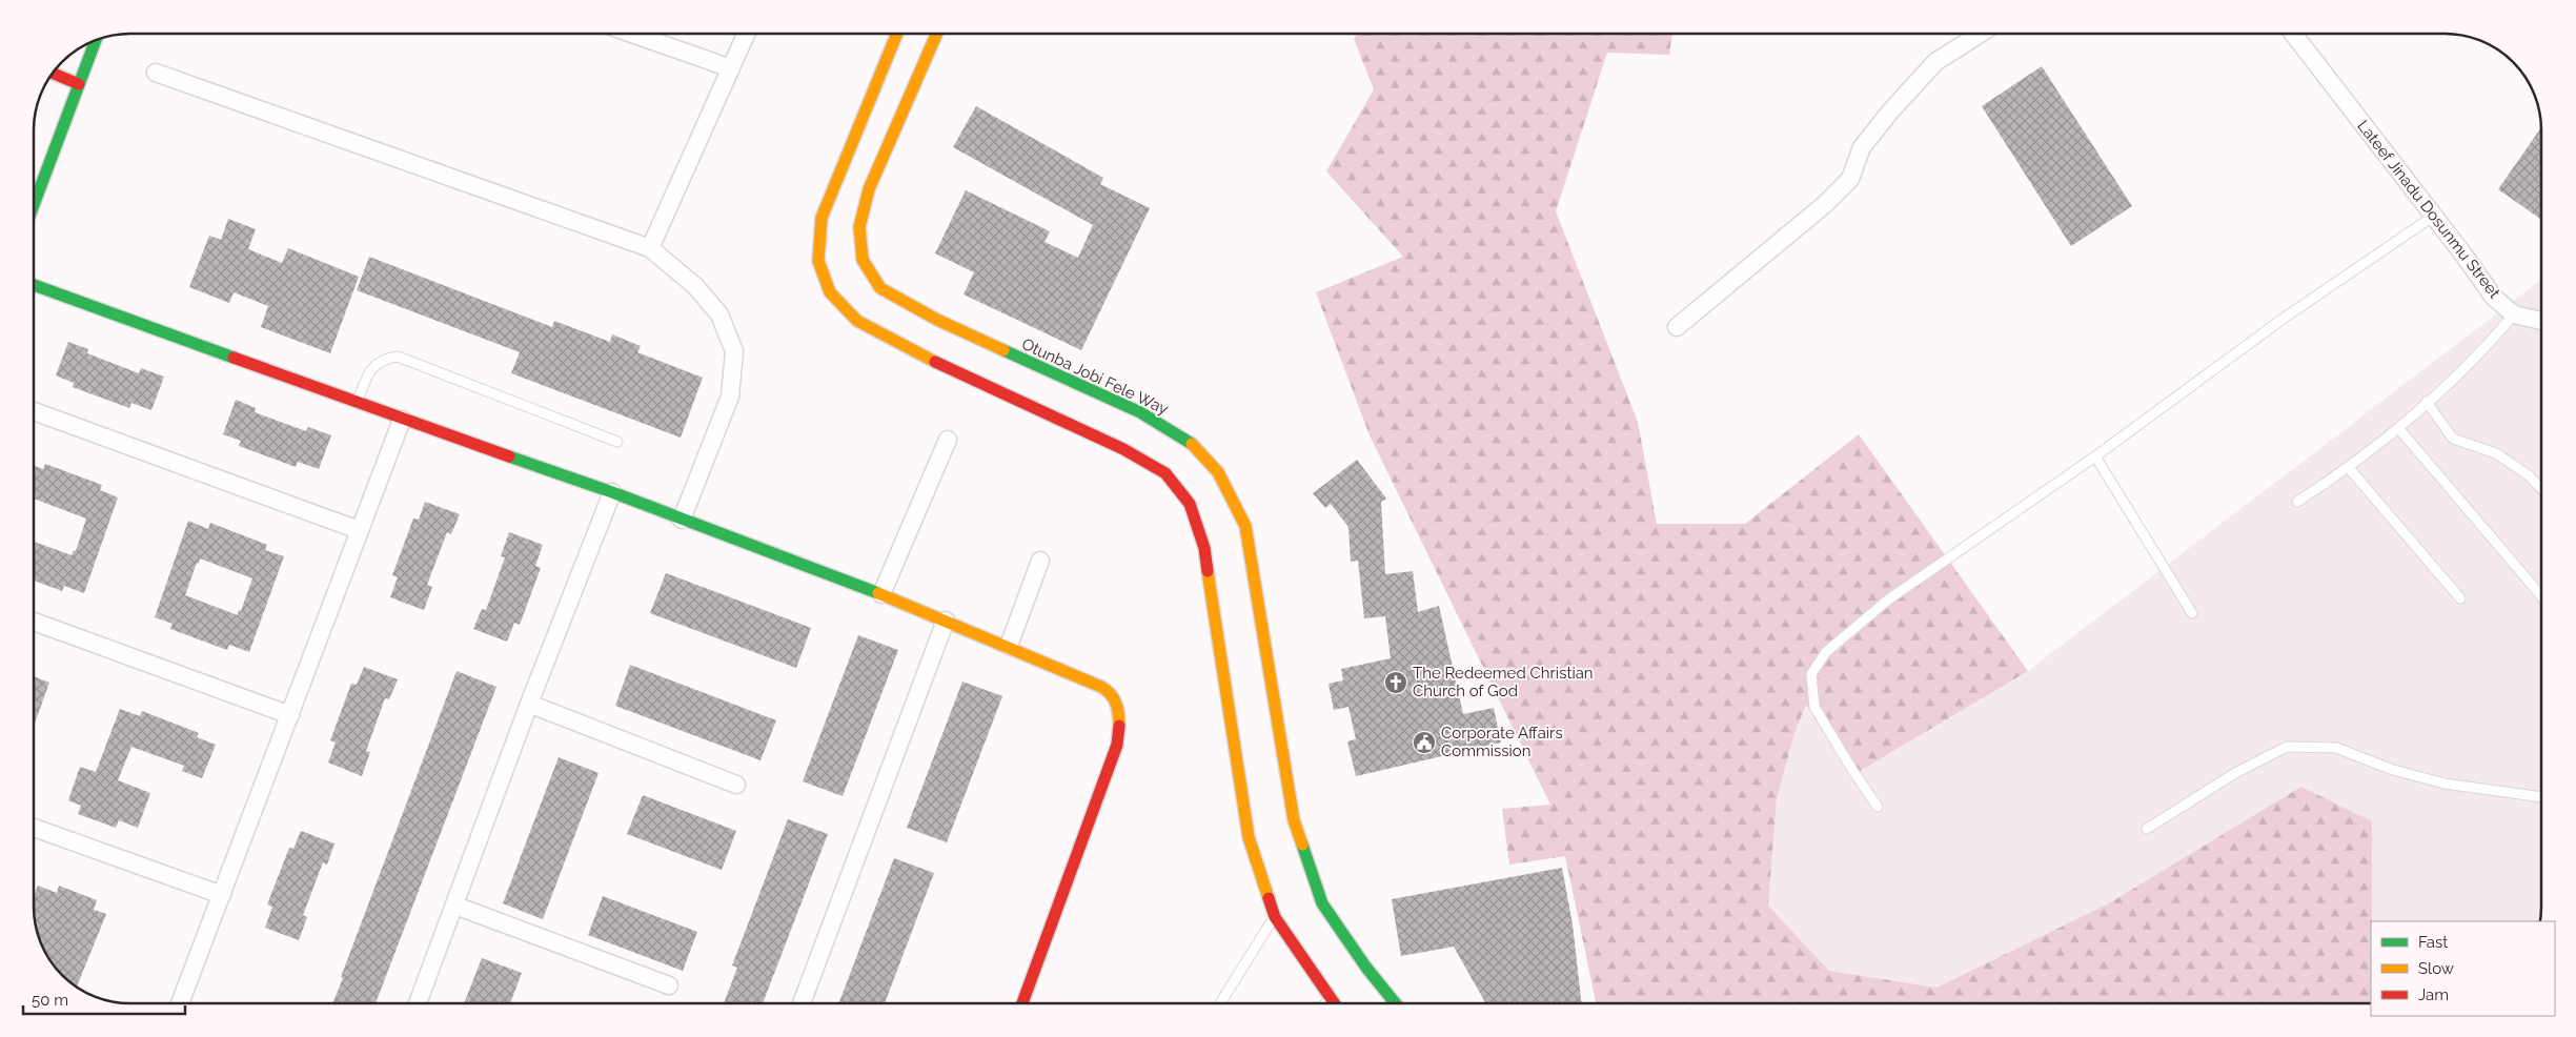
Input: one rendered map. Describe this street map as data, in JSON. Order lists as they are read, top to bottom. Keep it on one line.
{"streets":{"street":["Lateef Jinadu Dosunmu Street","Otunba Jobi Fele Way"]},"places":{"church":["The Redeemed Christian Church of God"],"public building":["Corporate Affairs Commission"]},"legend":["Fast","Slow","Jam"],"scale_bar":"50 m"}
